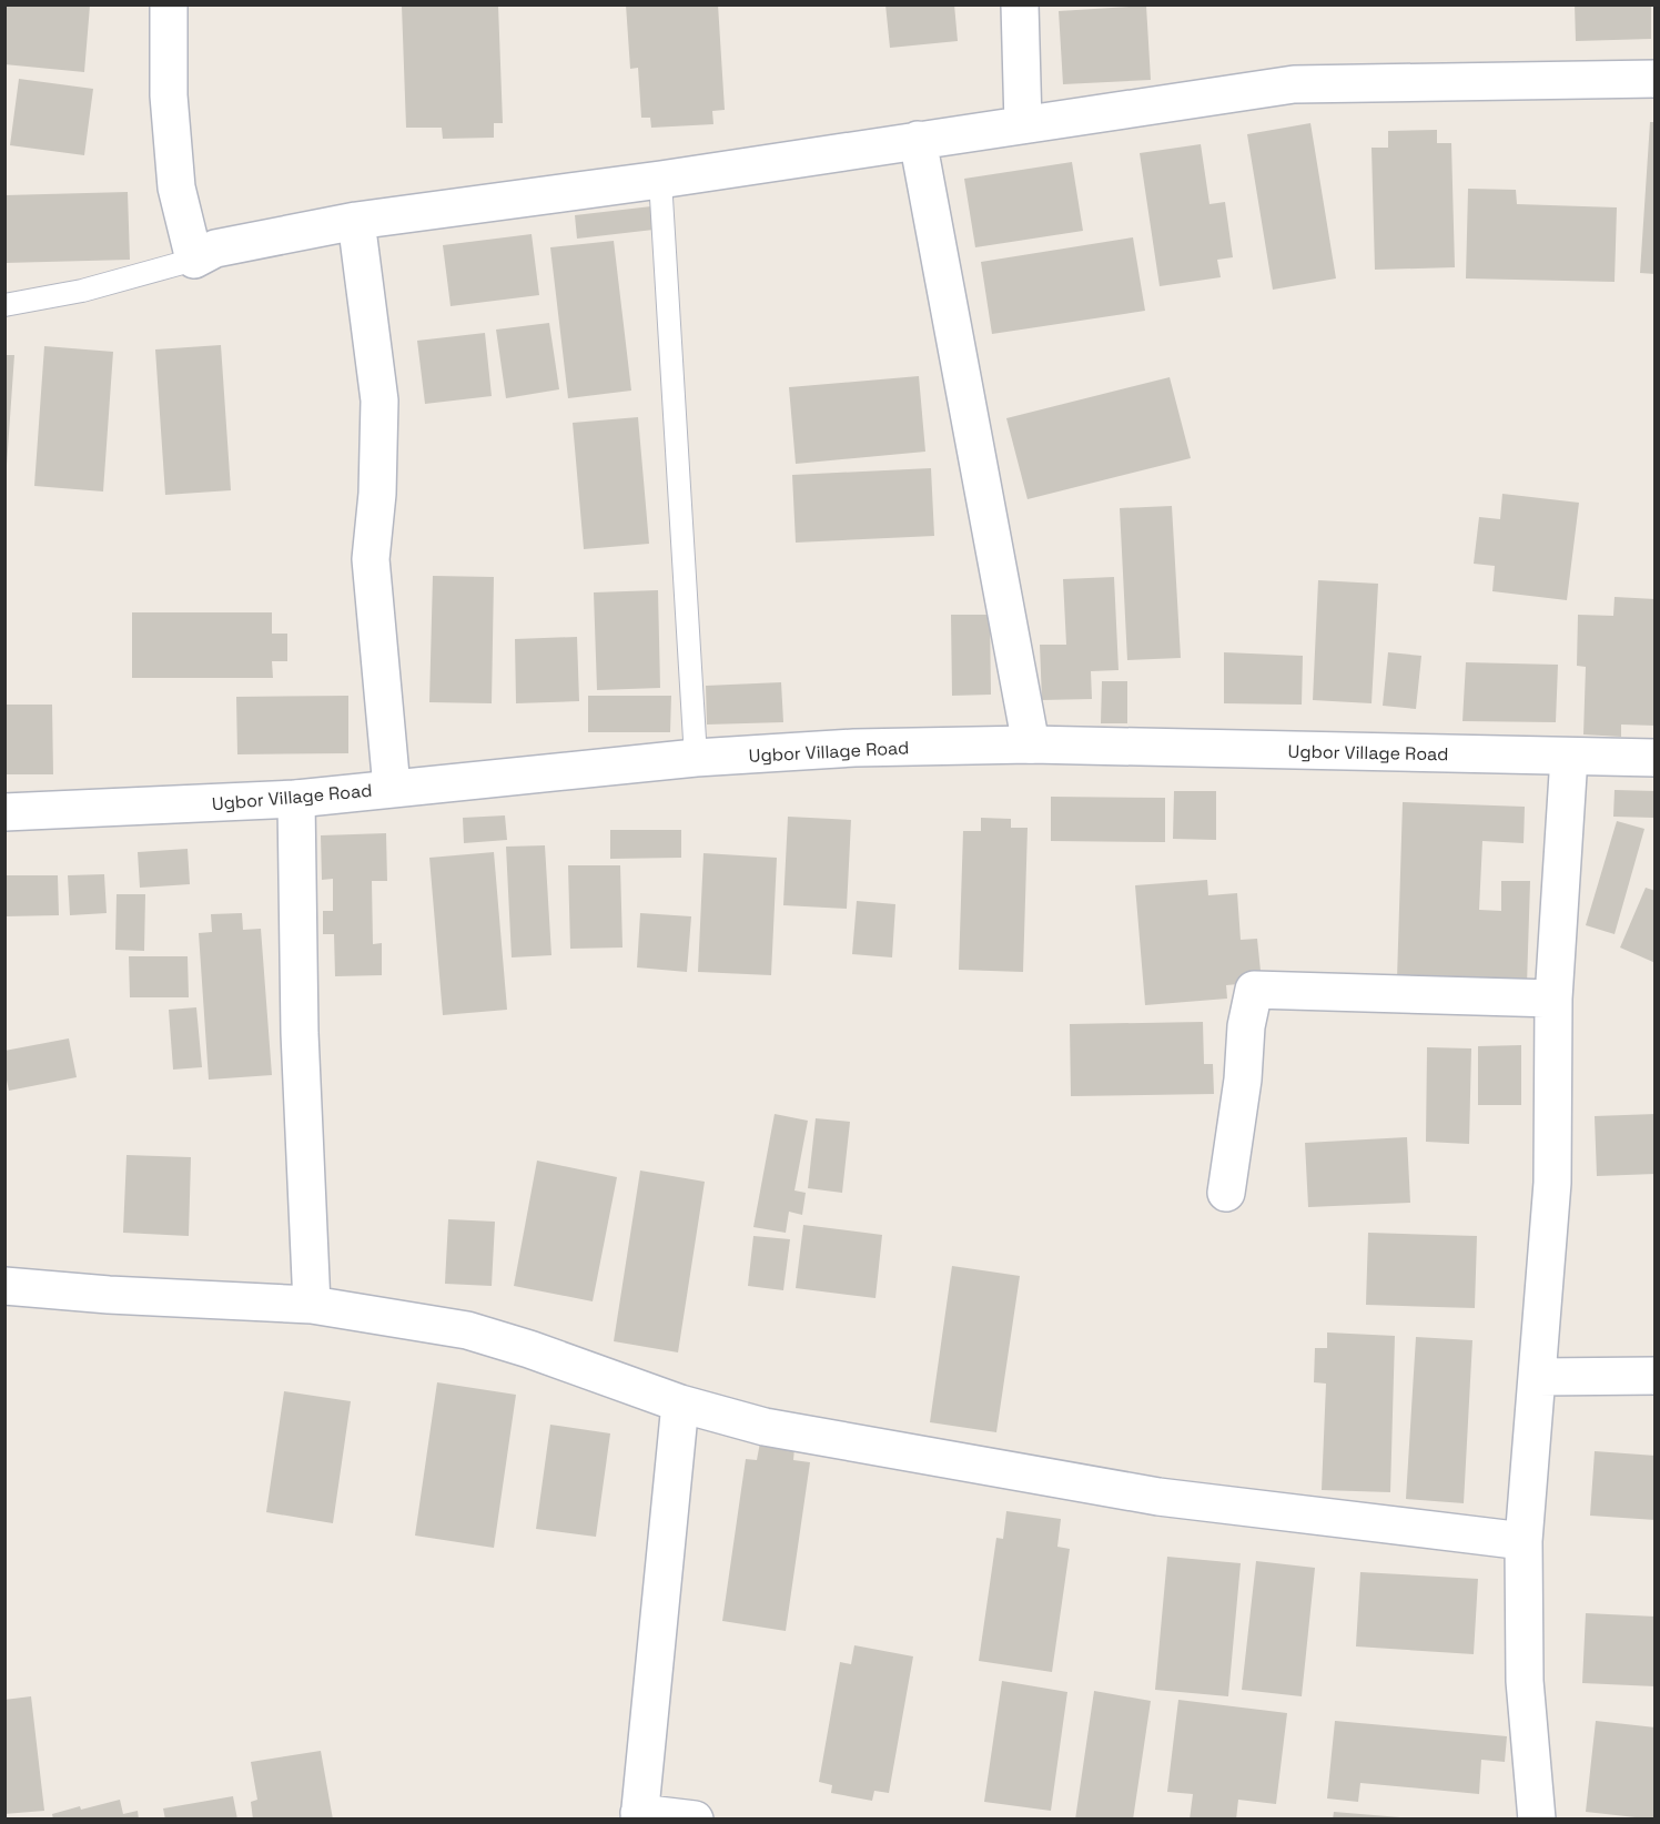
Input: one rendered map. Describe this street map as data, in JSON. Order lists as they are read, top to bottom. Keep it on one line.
{"streets":{"street":["Ugbor Village Road"]}}
